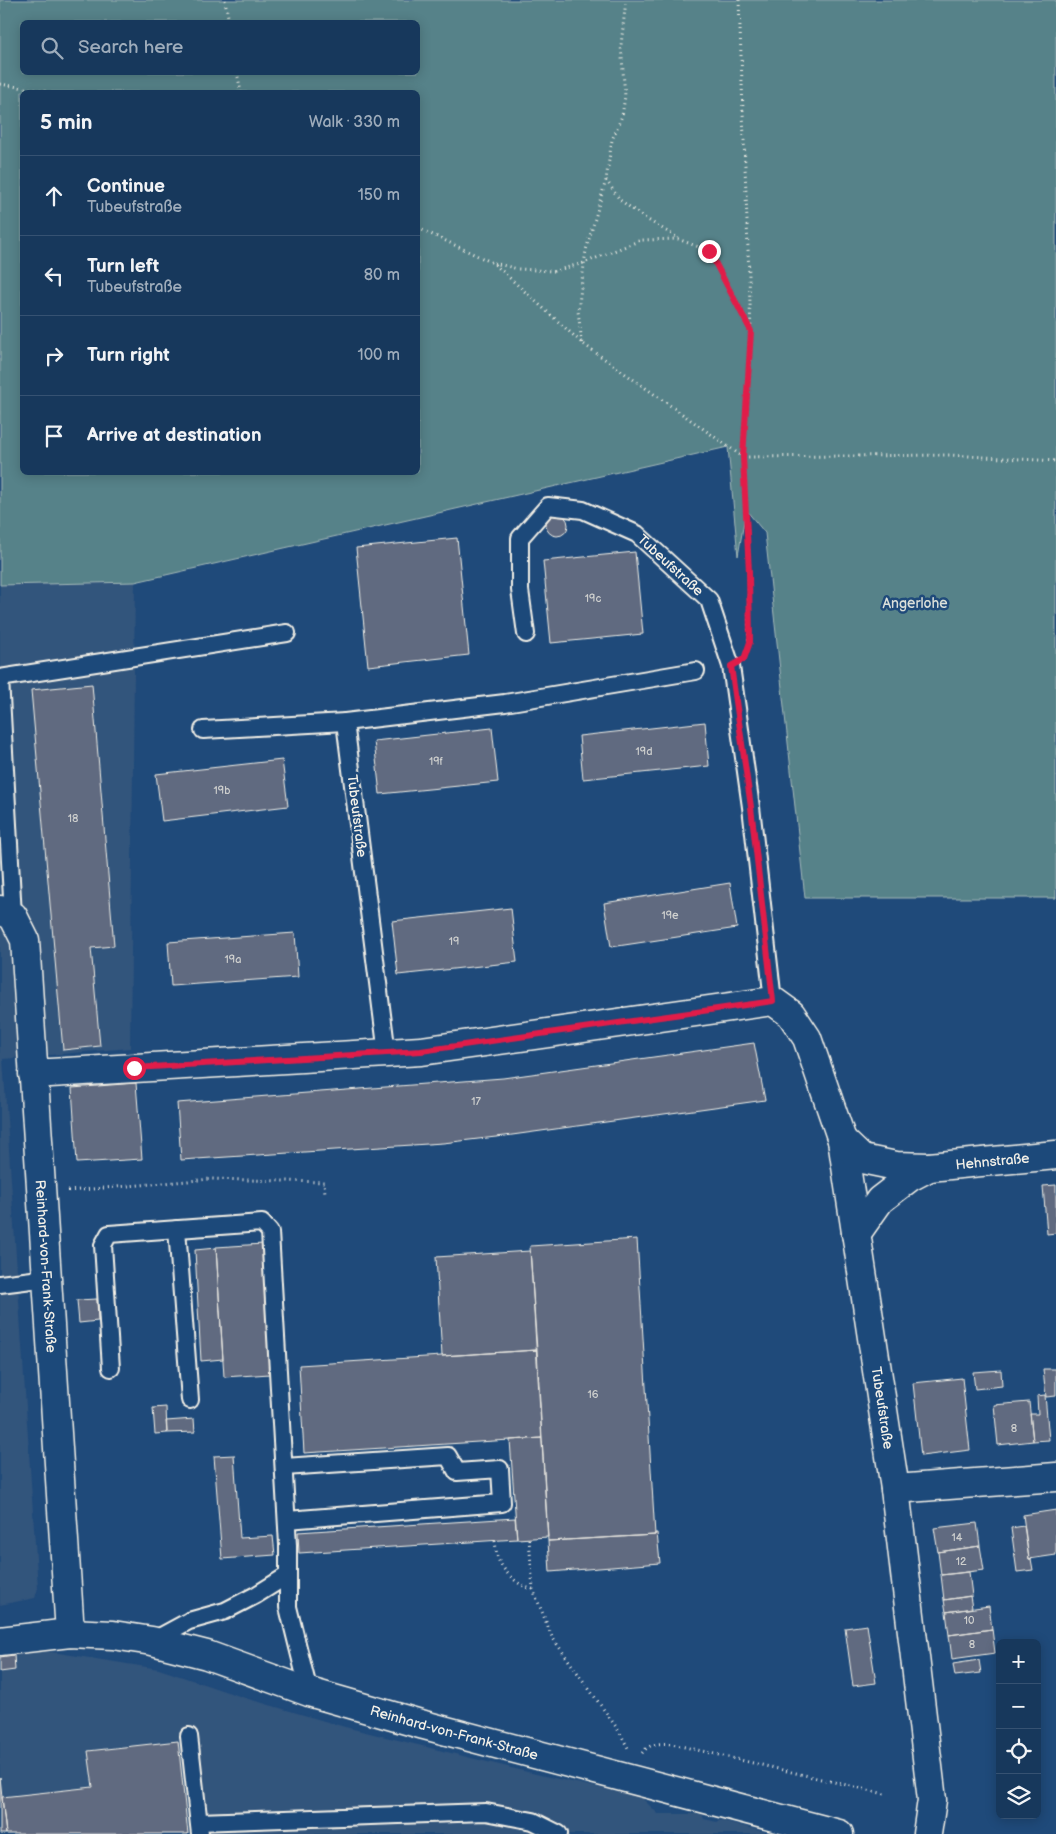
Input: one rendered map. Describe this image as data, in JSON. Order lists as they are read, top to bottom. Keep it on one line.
{"streets":{"street":["Tubeufstraße","Hehnstraße","Reinhard-von-Frank-Straße"]},"crossings":[["Tubeufstraße","Hehnstraße"]],"parks":["Angerlohe"],"house_numbers":["19c","19d","19f","19b","18","19e","19","19a","17","16","8","14","12","10","8"],"page":{"search":"Search here","heading":["5 min","Walk · 330 m"],"list":[["Continue","Tubeufstraße","150 m"],["Turn left","Tubeufstraße","80 m"],["Turn right","100 m"],"Arrive at destination"],"map_buttons":["+","−"]}}
